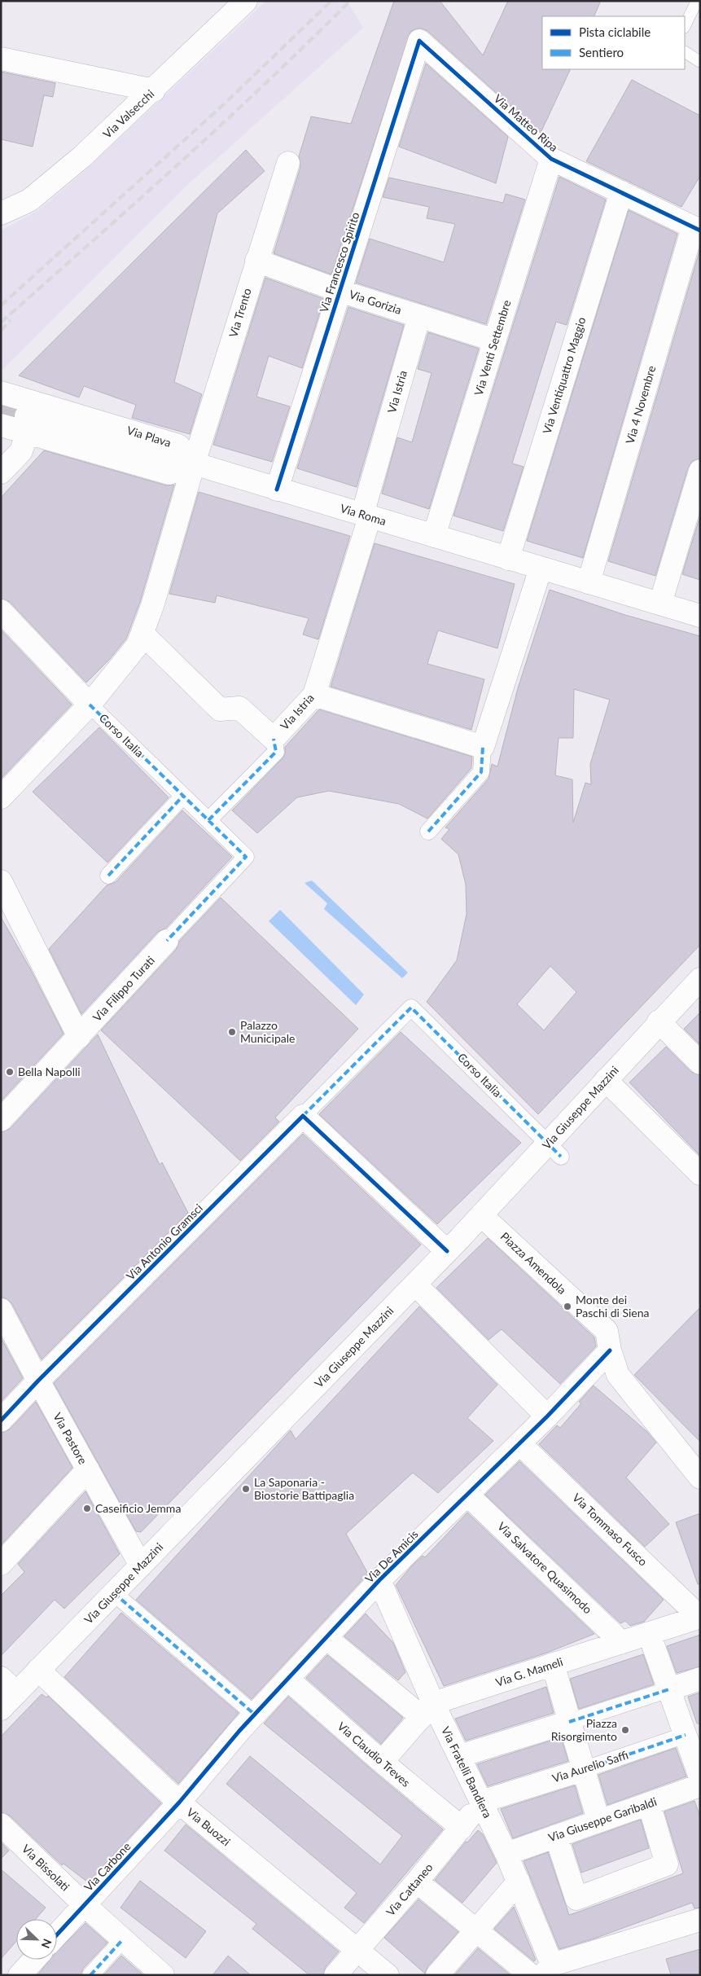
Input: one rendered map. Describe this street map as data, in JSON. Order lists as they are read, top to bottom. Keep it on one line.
{"streets":{"street":["Via Valsecchi","Via Matteo Ripa","Via Francesco Spirito","Via Gorizia","Via Trento","Via Venti Settembre","Via Ventiquattro Maggio","Via Istria","Via 4 Novembre","Via Plava","Via Roma","Corso Italia","Via Filippo Turati","Via Giuseppe Mazzini","Via Antonio Gramsci","Piazza Amendola","Via Pastore","Via Tommaso Fusco","Via De Amicis","Via Salvatore Quasimodo","Via G. Mameli","Via Claudio Treves","Via Aurelio Saffi","Via Fratelli Bandiera","Via Giuseppe Garibaldi","Via Buozzi","Via Carbone","Via Bissolati","Via Cattaneo"]},"crossings":[["Via Matteo Ripa","Via Francesco Spirito"],["Via Matteo Ripa","Via Venti Settembre"],["Via Matteo Ripa","Via Ventiquattro Maggio"],["Via Matteo Ripa","Via 4 Novembre"],["Via Francesco Spirito","Via Gorizia"],["Via Francesco Spirito","Via Roma"],["Via Gorizia","Via Trento"],["Via Gorizia","Via Venti Settembre"],["Via Gorizia","Via Istria"],["Via Trento","Via Plava"],["Via Trento","Via Roma"],["Via Venti Settembre","Via Roma"],["Via Ventiquattro Maggio","Via Roma"],["Via Istria","Via Roma"],["Via 4 Novembre","Via Roma"],["Via Plava","Via Roma"],["Corso Italia","Via Filippo Turati"],["Corso Italia","Via Giuseppe Mazzini"],["Corso Italia","Via Antonio Gramsci"],["Via Giuseppe Mazzini","Piazza Amendola"],["Via Giuseppe Mazzini","Via Pastore"],["Via Giuseppe Mazzini","Via Buozzi"],["Via Antonio Gramsci","Via Pastore"],["Piazza Amendola","Via De Amicis"],["Via Tommaso Fusco","Via De Amicis"],["Via Tommaso Fusco","Via G. Mameli"],["Via De Amicis","Via Salvatore Quasimodo"],["Via De Amicis","Via Claudio Treves"],["Via De Amicis","Via Fratelli Bandiera"],["Via De Amicis","Via Buozzi"],["Via De Amicis","Via Carbone"],["Via Salvatore Quasimodo","Via G. Mameli"],["Via G. Mameli","Via Fratelli Bandiera"],["Via Claudio Treves","Via Cattaneo"],["Via Aurelio Saffi","Via Fratelli Bandiera"],["Via Aurelio Saffi","Via Cattaneo"],["Via Fratelli Bandiera","Via Giuseppe Garibaldi"],["Via Fratelli Bandiera","Via Cattaneo"],["Via Buozzi","Via Carbone"],["Via Buozzi","Via Cattaneo"],["Via Carbone","Via Bissolati"]],"places":["Palazzo Municipale","Bella Napolli","Monte dei Paschi di Siena","La Saponaria - Biostorie Battipaglia","Caseificio Jemma","Piazza Risorgimento"],"legend":["Pista ciclabile","Sentiero"],"north":"bottom right"}
